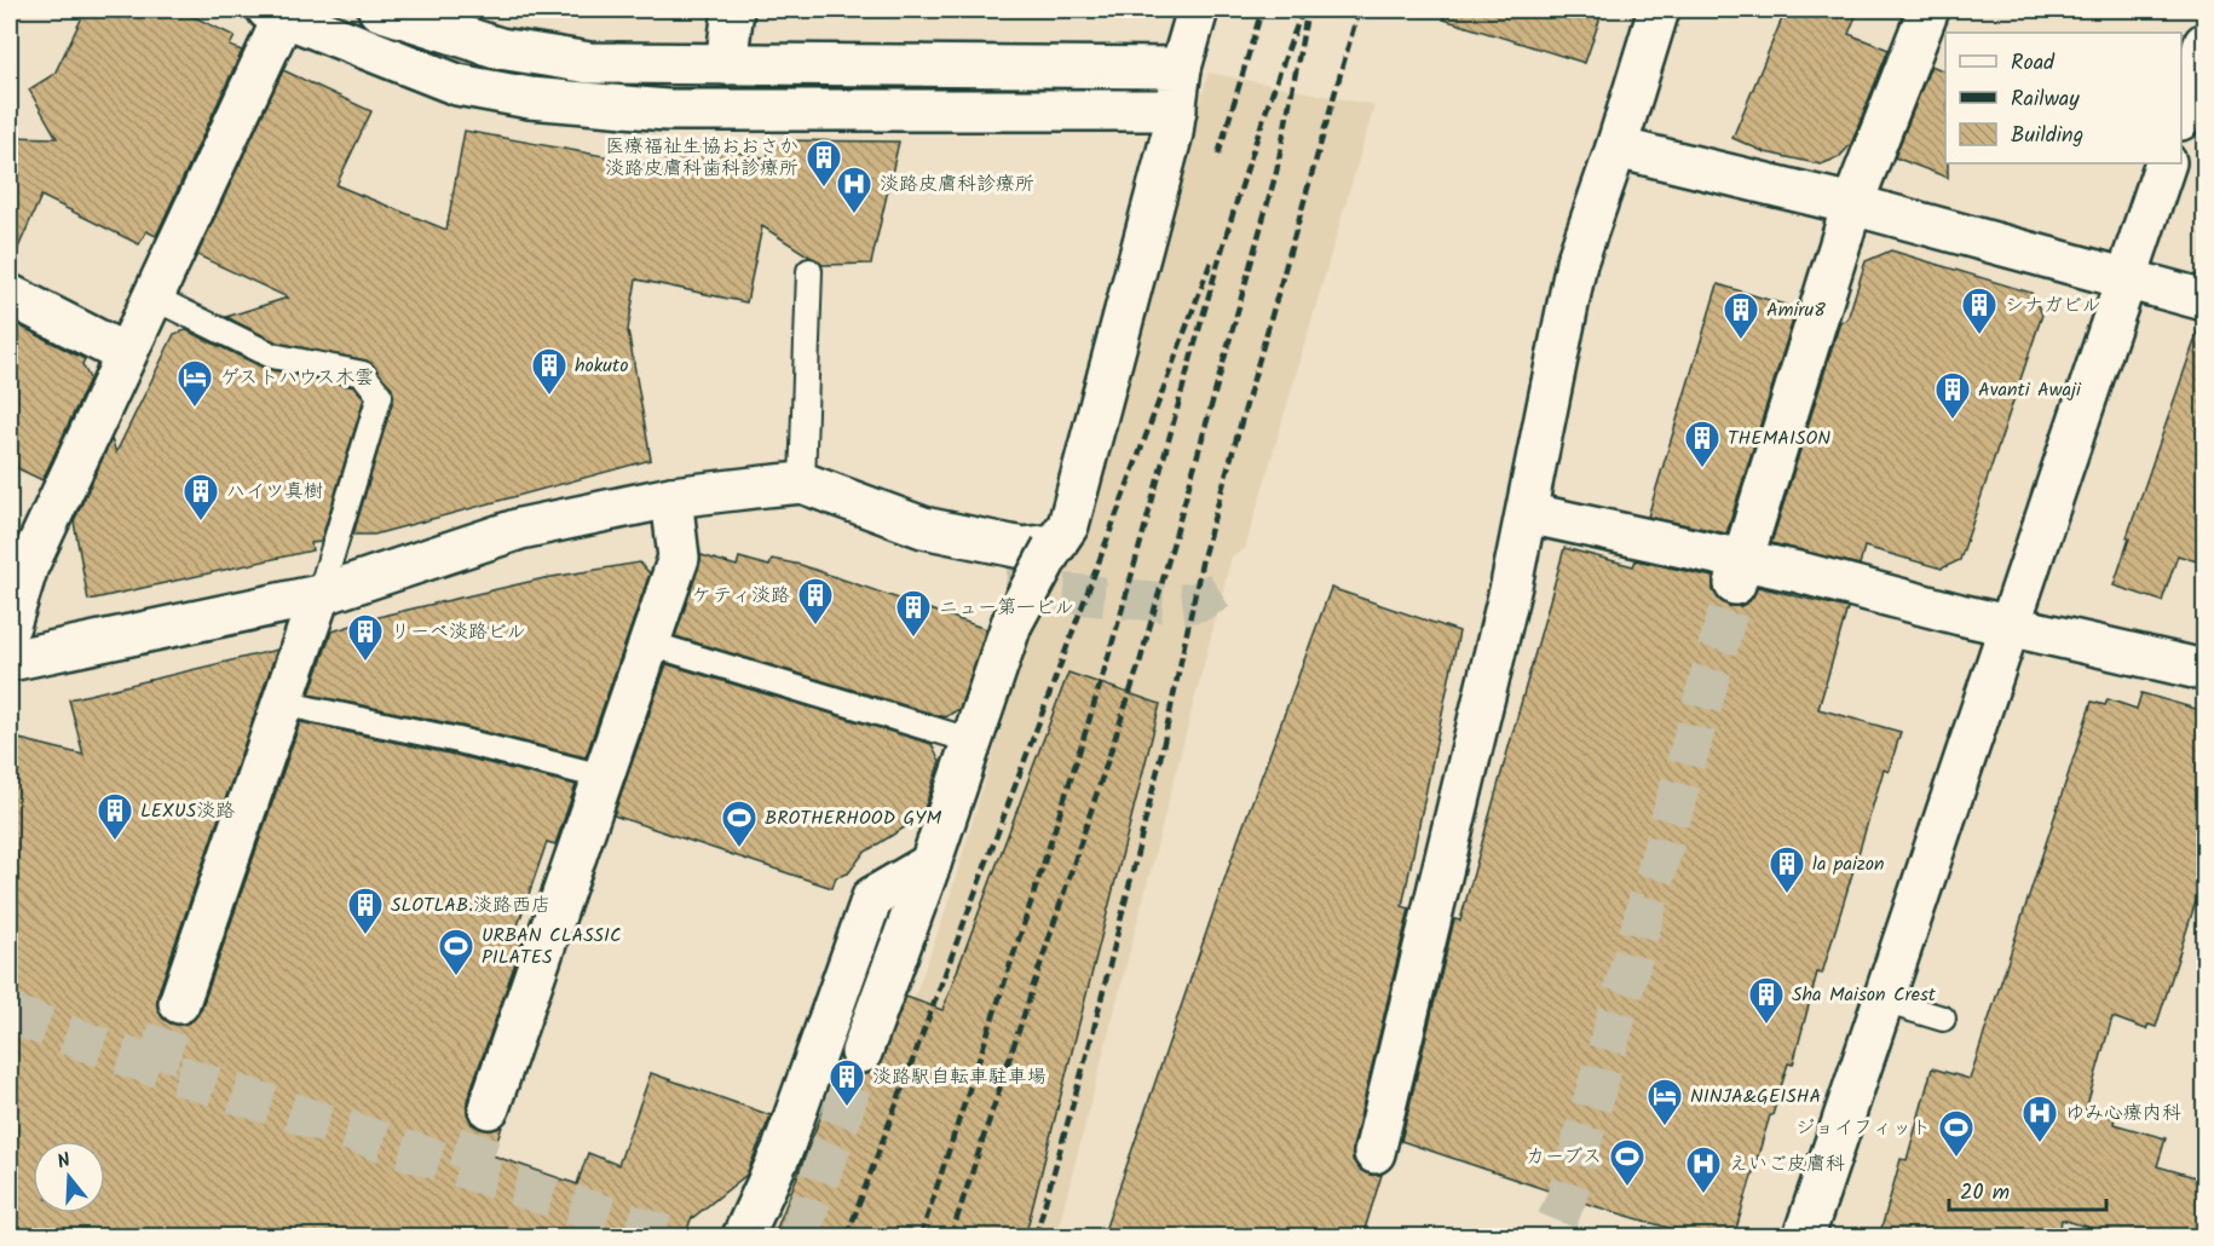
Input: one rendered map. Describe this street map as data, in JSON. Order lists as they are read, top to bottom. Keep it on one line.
{"places":{"building":["医療福祉生協おおさか 淡路皮膚科歯科診療所","シナガビル","Amiru8","hokuto","Avanti Awaji","THEMAISON","ハイツ真樹","ケティ淡路","ニュー第一ビル","リーベ淡路ビル","LEXUS淡路","la paizon","SLOTLAB.淡路西店","Sha Maison Crest","淡路駅自転車駐車場"],"hospital":["淡路皮膚科診療所","ゆみ心療内科","えいご皮膚科"],"hotel":["ゲストハウス木雲","NINJA&GEISHA"],"sports":["BROTHERHOOD GYM","URBAN CLASSIC PILATES","ジョイフィット","カーブス"]},"legend":["Road","Railway","Building"],"scale_bar":"20 m","north":"top"}
